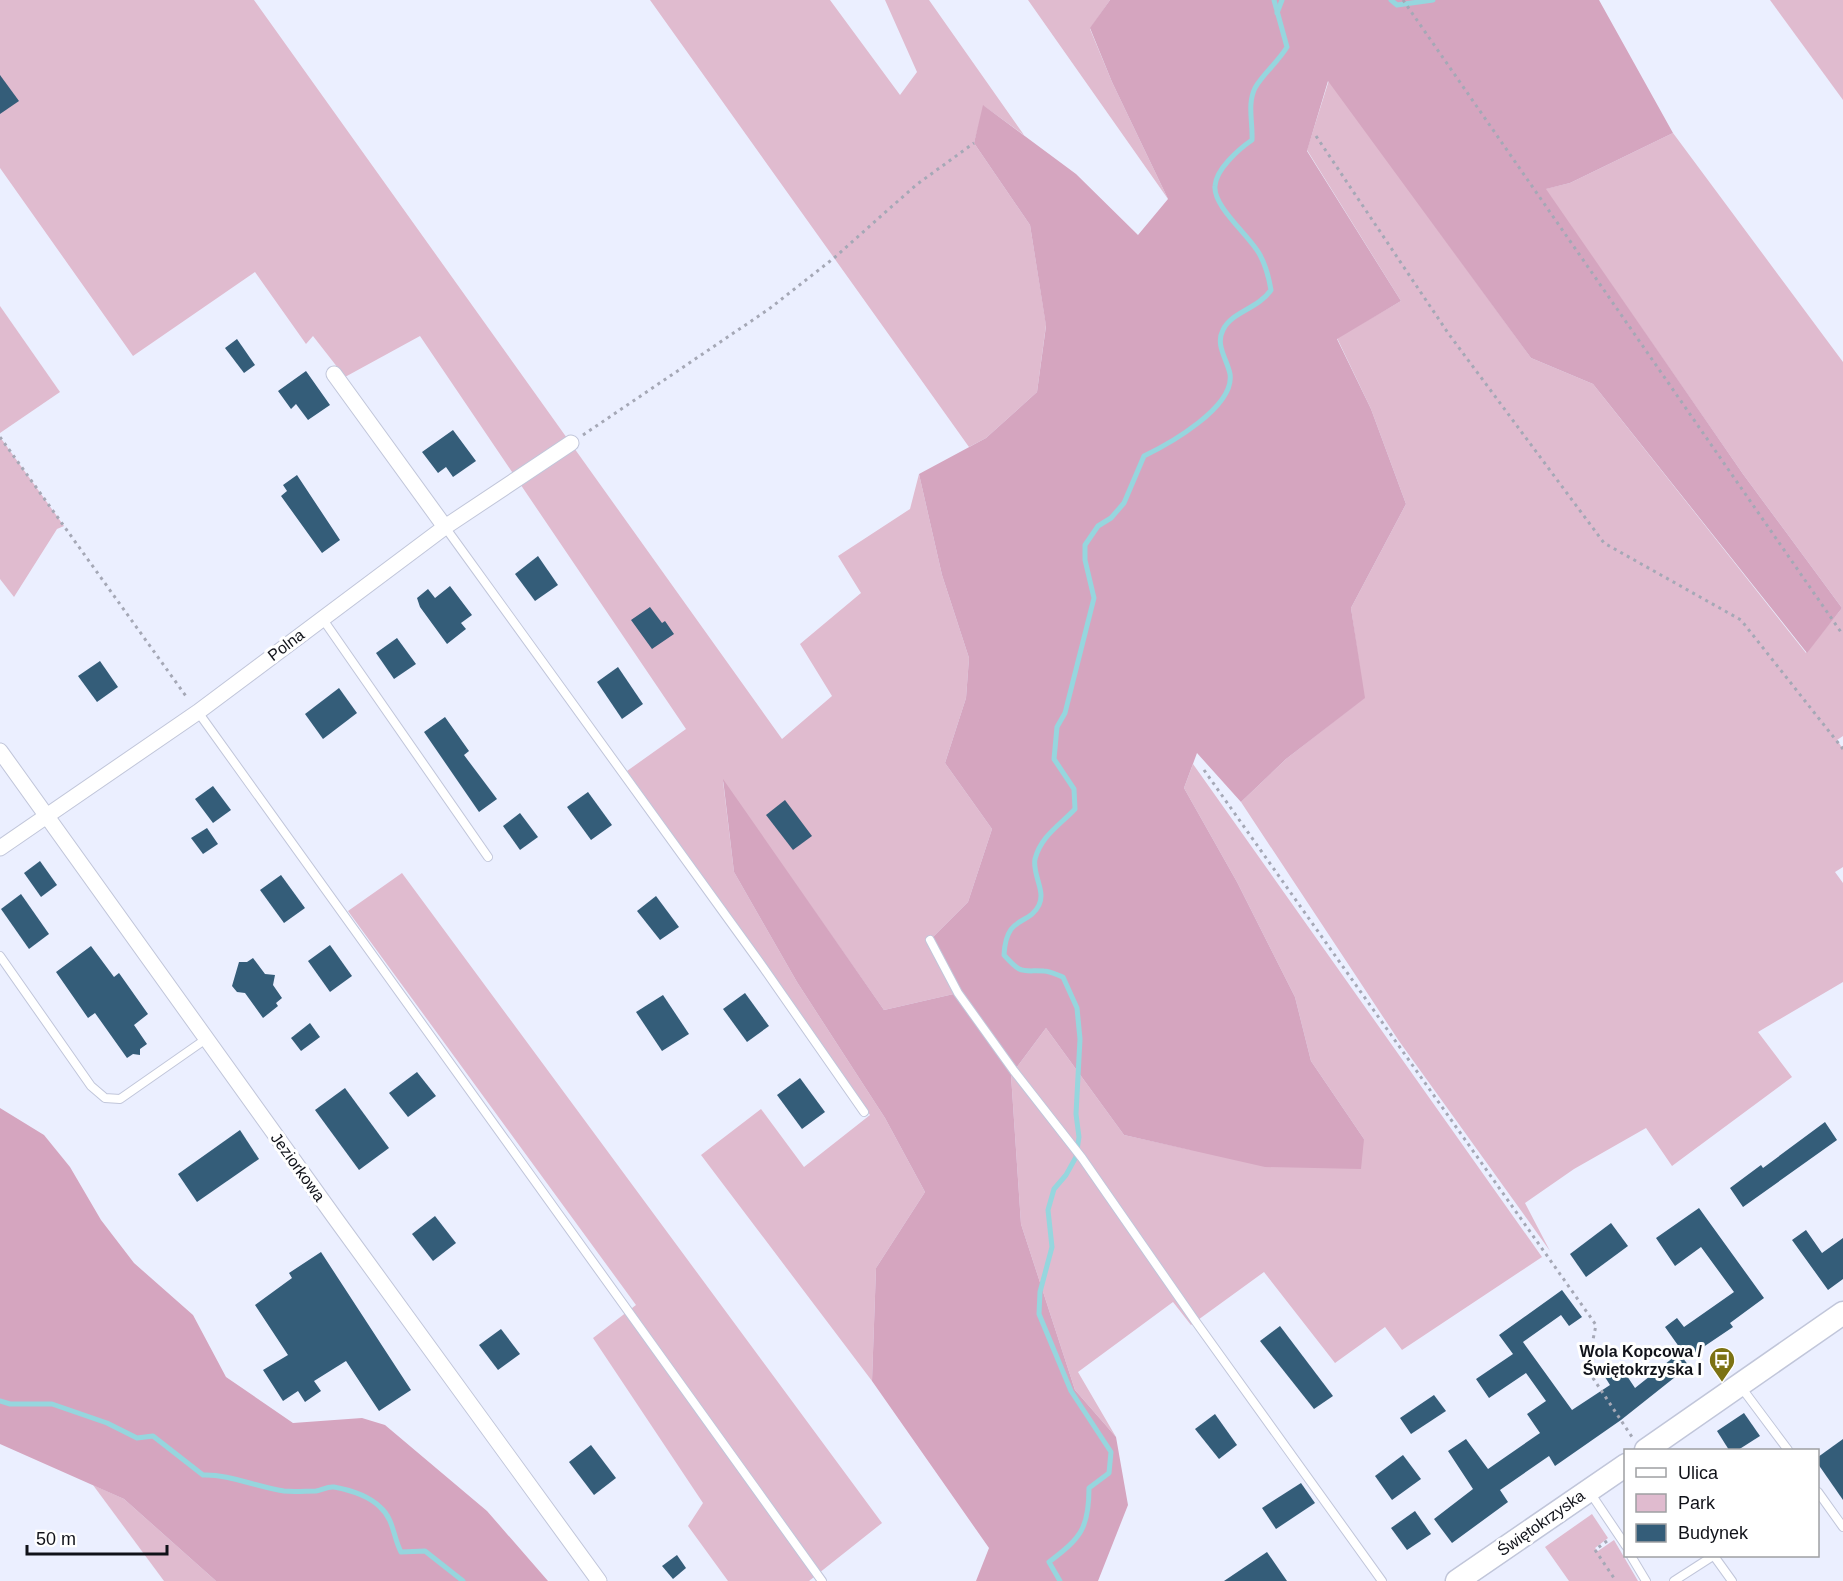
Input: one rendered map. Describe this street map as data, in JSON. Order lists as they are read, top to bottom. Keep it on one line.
{"streets":{"street":["Polna","Jeziorkowa","Świętokrzyska"]},"crossings":[["Polna","Jeziorkowa"]],"places":{"bus stop":["Wola Kopcowa / Świętokrzyska I"]},"legend":["Ulica","Park","Budynek"],"scale_bar":"50 m"}
